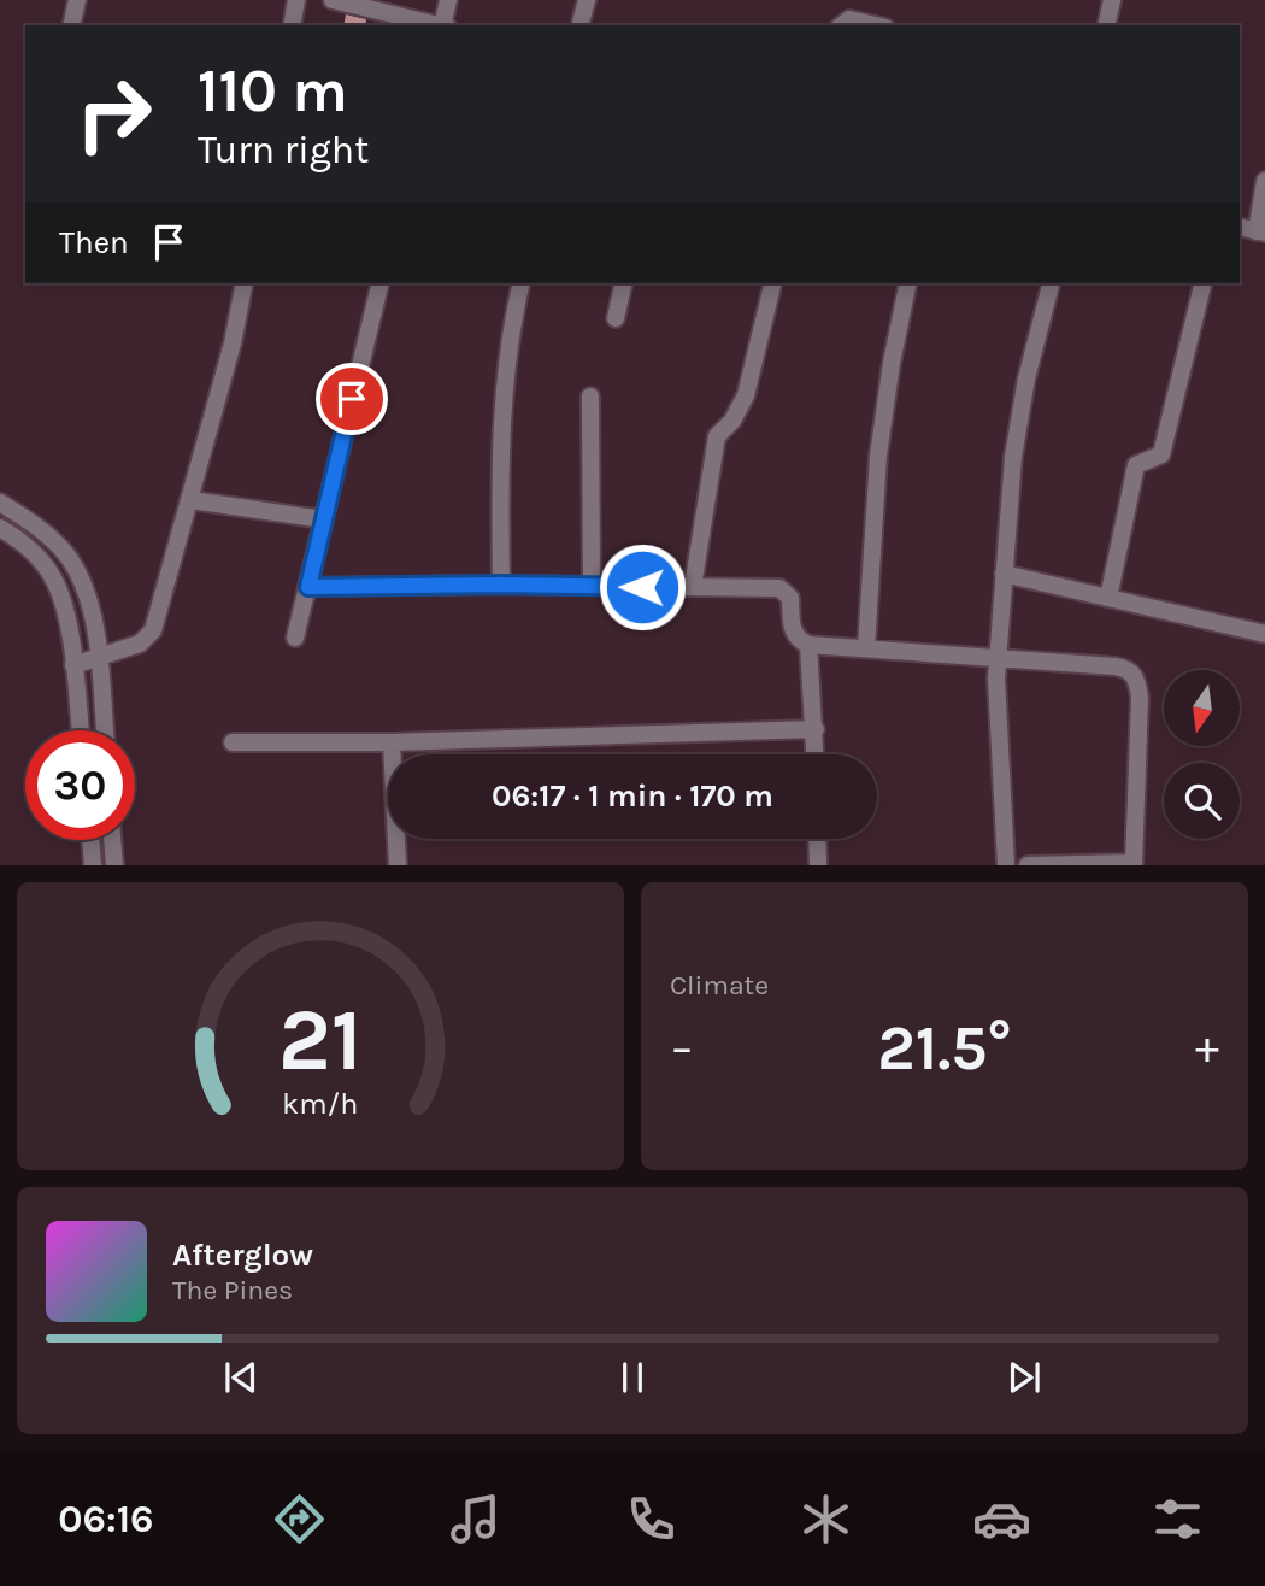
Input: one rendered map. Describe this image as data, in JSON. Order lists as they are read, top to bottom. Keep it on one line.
{"north":"bottom","page":{"turn":["110 m","Turn right"],"then":"Then","limit":"30","trip":"06:17 · 1 min · 170 m","tile":"Climate","heat":["−","21.5°","+"],"song":["Afterglow","The Pines"],"tabs":"06:16","gauge":["21","km/h"]}}
